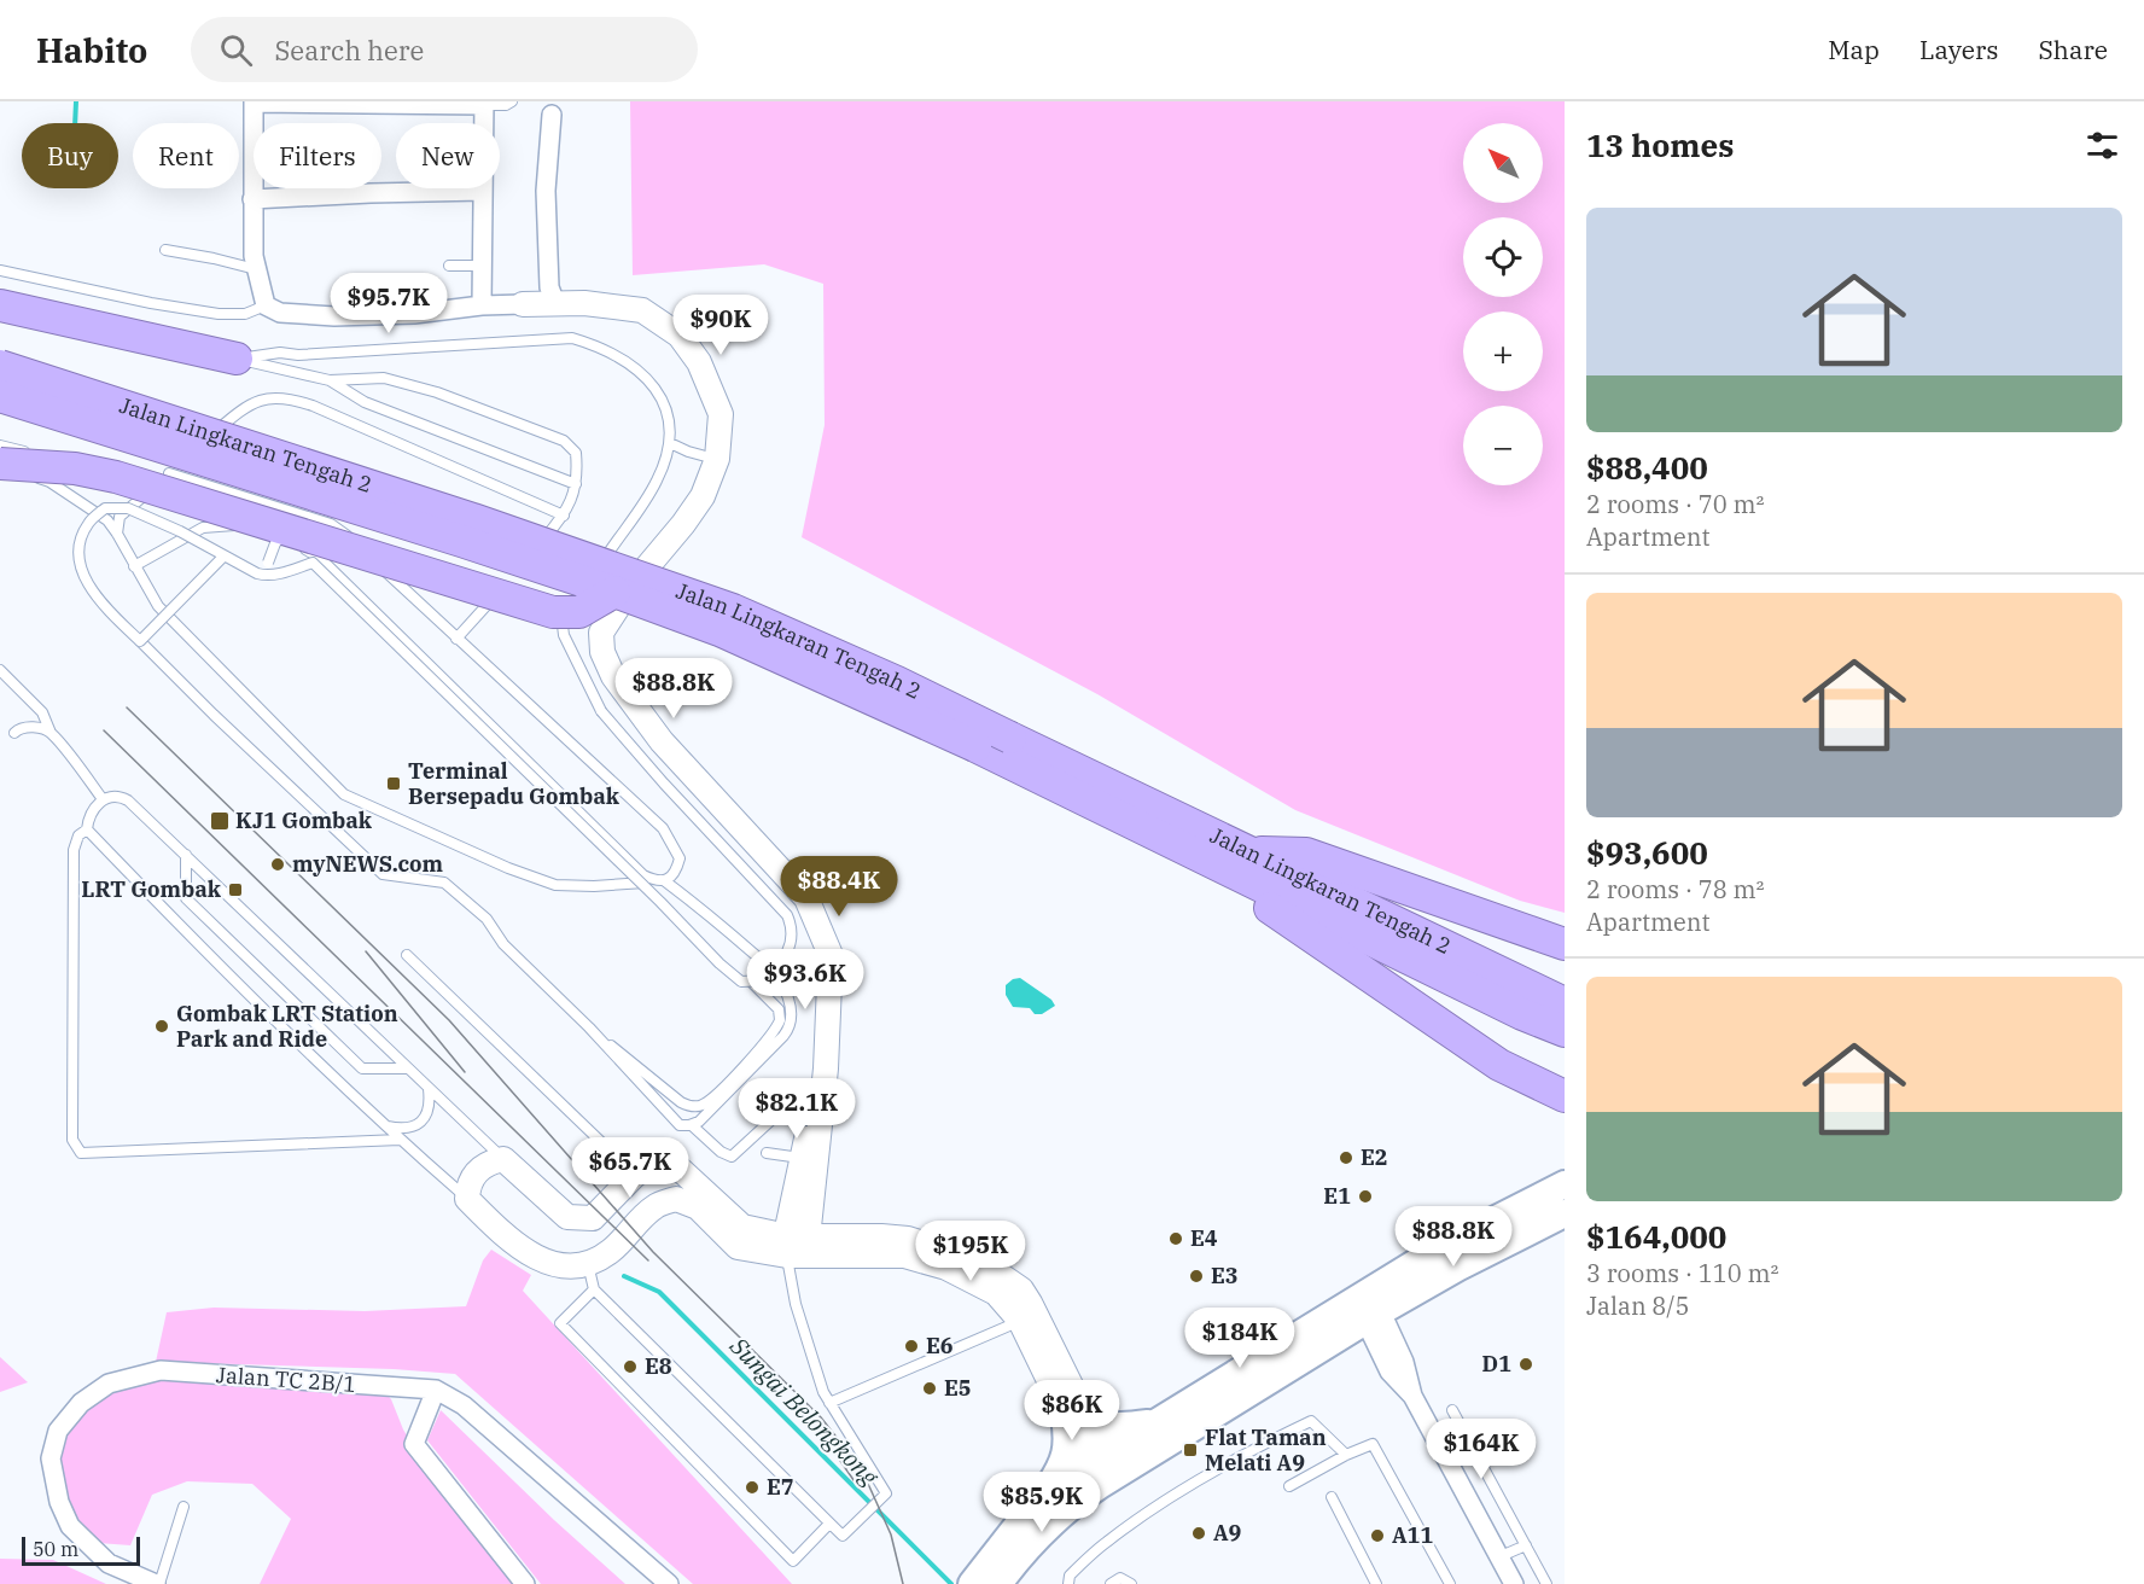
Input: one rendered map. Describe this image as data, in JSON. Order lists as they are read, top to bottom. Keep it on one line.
{"streets":{"highway":["Jalan Lingkaran Tengah 2"],"street":["Jalan TC 2B/1"]},"water":["Sungai Belongkong"],"places":{"transit":["Terminal Bersepadu Gombak","KJ1 Gombak","LRT Gombak","Flat Taman Melati A9"],"other":["myNEWS.com","Gombak LRT Station Park and Ride","E2","E1","E4","E3","E6","D1","E8","E5","E7","A9","A11"]},"scale_bar":"50 m","north":"top left","page":{"header":"Habito","search":"Search here","nav":["Map","Layers","Share"],"heading":"13 homes","map_buttons":["+","−"],"chip":["Buy","Rent","Filters","New"],"list":[{"name":"$88,400","note":"2 rooms · 70 m² · Apartment"},{"name":"$93,600","note":"2 rooms · 78 m² · Apartment"},{"name":"$164,000","note":"3 rooms · 110 m² · Jalan 8/5"}],"price":["$95.7K","$90K","$88.8K","$88.4K","$93.6K","$82.1K","$65.7K","$88.8K","$195K","$184K","$86K","$164K","$85.9K"],"scale":"50 m"}}
